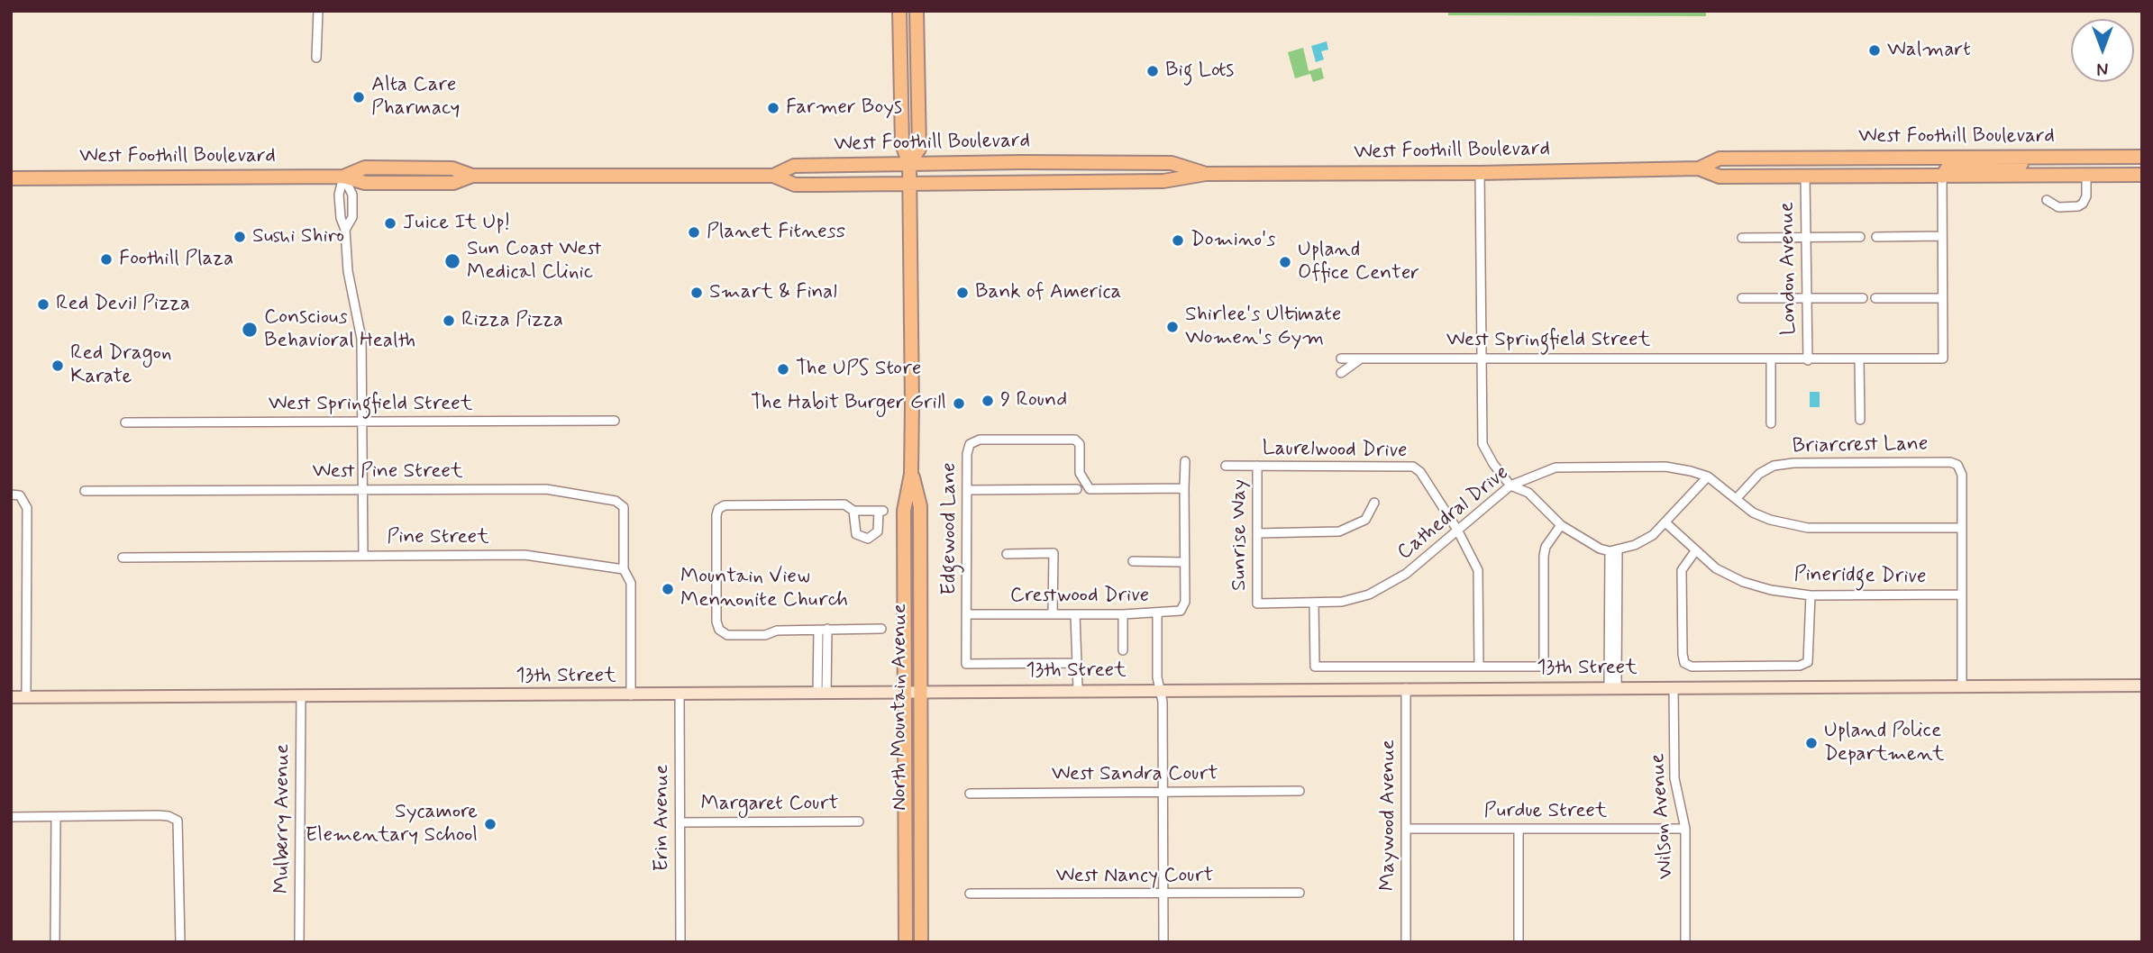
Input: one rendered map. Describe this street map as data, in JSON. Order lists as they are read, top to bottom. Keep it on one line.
{"streets":{"main road":["West Foothill Boulevard","North Mountain Avenue"],"street":["London Avenue","West Springfield Street","Briarcrest Lane","Laurelwood Drive","West Pine Street","Cathedral Drive","Edgewood Lane","Sunrise Way","Pine Street","Pineridge Drive","Crestwood Drive","13th Street","West Sandra Court","Margaret Court","Purdue Street","Maywood Avenue","Wilson Avenue","Erin Avenue","Mulberry Avenue","West Nancy Court"]},"crossings":[["West Foothill Boulevard","London Avenue"],["West Foothill Boulevard","North Mountain Avenue"],["London Avenue","West Springfield Street"],["Briarcrest Lane","Cathedral Drive"],["Laurelwood Drive","Cathedral Drive"],["Laurelwood Drive","Sunrise Way"],["West Pine Street","Pine Street"],["Cathedral Drive","Sunrise Way"],["Edgewood Lane","Crestwood Drive"],["13th Street","North Mountain Avenue"],["13th Street","Maywood Avenue"],["13th Street","Wilson Avenue"],["13th Street","Erin Avenue"],["13th Street","Mulberry Avenue"],["Margaret Court","Erin Avenue"],["Purdue Street","Maywood Avenue"],["Purdue Street","Wilson Avenue"]],"places":["Walmart","Big Lots","Alta Care Pharmacy","Farmer Boys","Juice It Up!","Planet Fitness","Sushi Shiro","Domino's","Foothill Plaza","Sun Coast West Medical Clinic","Upland Office Center","Smart & Final","Bank of America","Red Devil Pizza","Rizza Pizza","Shirlee's Ultimate Women's Gym","Conscious Behavioral Health","Red Dragon Karate","The UPS Store","9 Round","The Habit Burger Grill","Mountain View Mennonite Church","Upland Police Department","Sycamore Elementary School"],"north":"bottom"}
